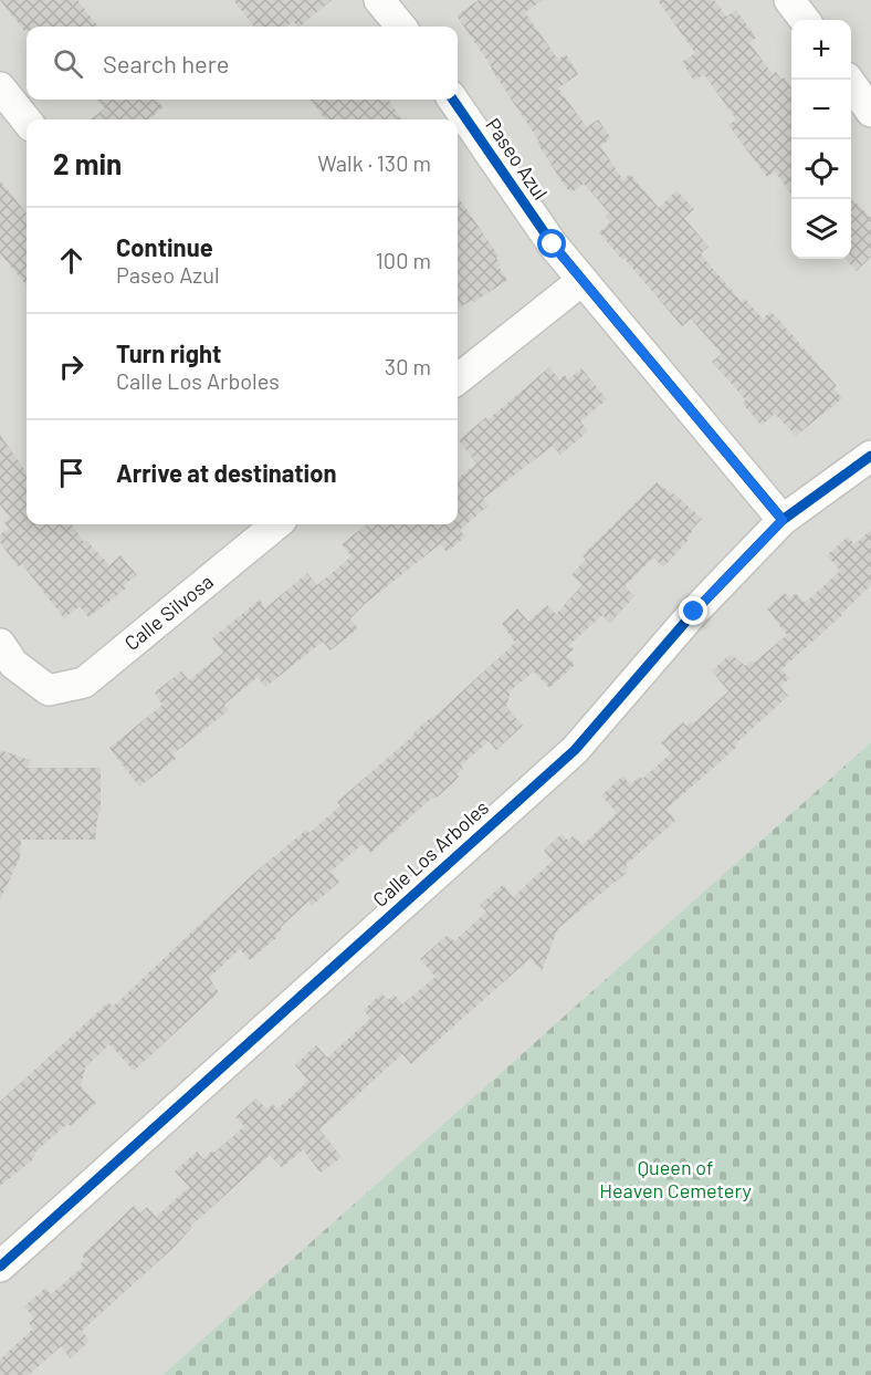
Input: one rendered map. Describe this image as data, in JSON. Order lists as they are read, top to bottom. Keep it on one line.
{"streets":{"street":["Paseo Azul","Calle Silvosa","Calle Los Arboles"]},"crossings":[["Paseo Azul","Calle Los Arboles"]],"parks":["Queen of Heaven Cemetery"],"page":{"map_buttons":["+","−"],"search":"Search here","heading":["2 min","Walk · 130 m"],"list":[["Continue","Paseo Azul","100 m"],["Turn right","Calle Los Arboles","30 m"],"Arrive at destination"]}}
